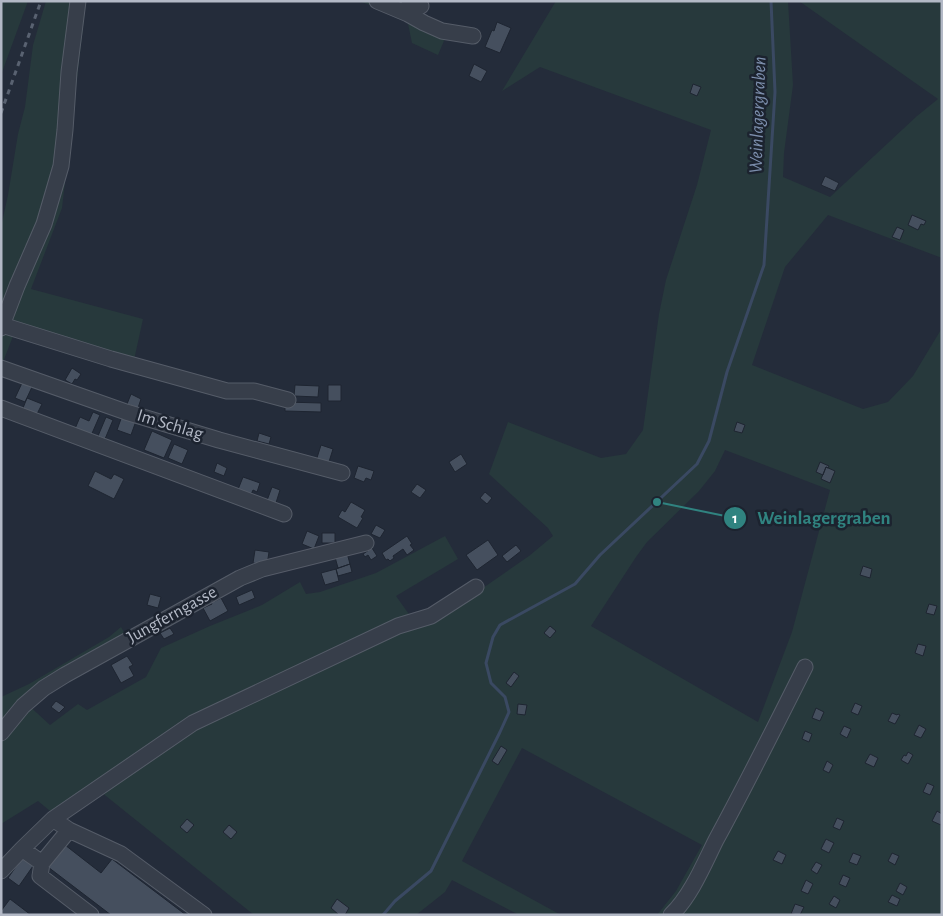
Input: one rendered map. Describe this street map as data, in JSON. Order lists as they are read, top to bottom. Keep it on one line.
{"streets":{"street":["Im Schlag","Jungferngasse"]},"water":["Weinlagergraben"],"places":["Weinlagergraben"]}
